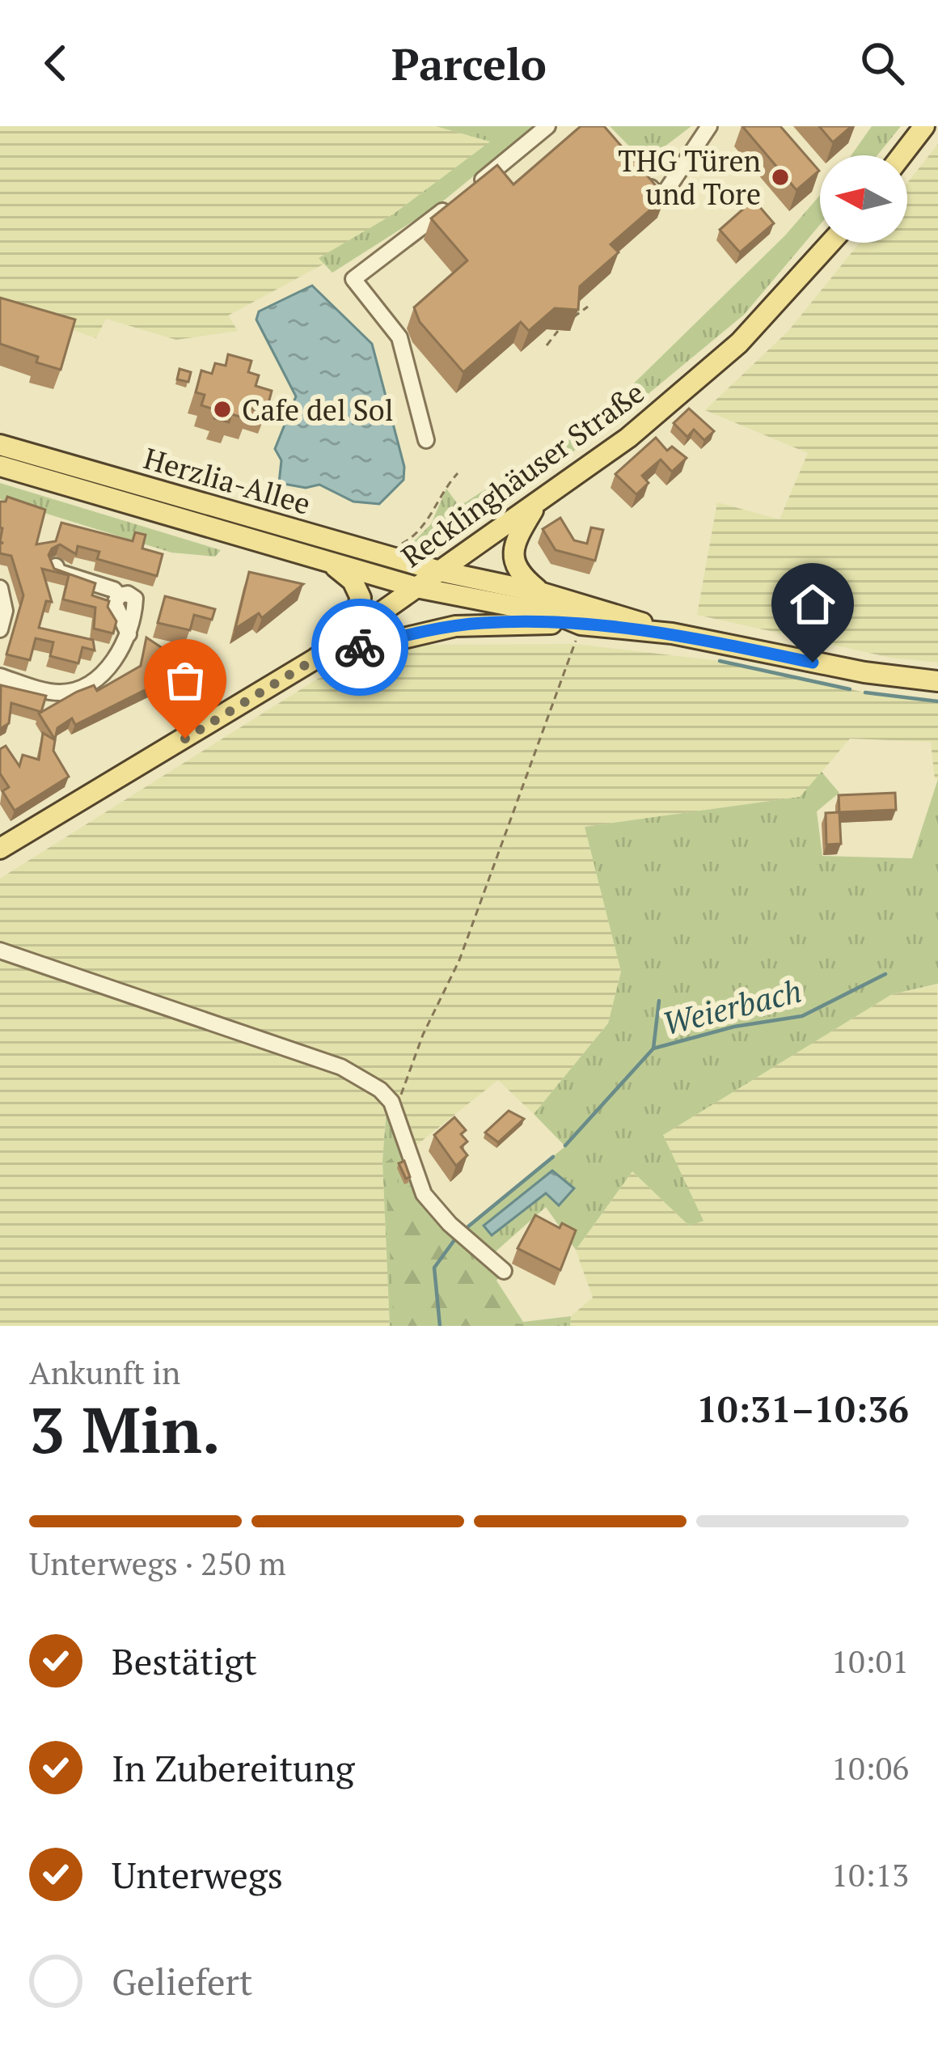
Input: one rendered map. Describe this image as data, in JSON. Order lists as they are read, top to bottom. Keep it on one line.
{"streets":{"main road":["Recklinghäuser Straße","Herzlia-Allee"]},"crossings":[["Recklinghäuser Straße","Herzlia-Allee"]],"water":["Weierbach"],"places":["THG Türen und Tore","Cafe del Sol"],"north":"left","page":{"header":"Parcelo","heading":["3 Min.","Ankunft in","10:31–10:36"],"bar":"Unterwegs · 250 m","list":[["Bestätigt","10:01"],["In Zubereitung","10:06"],["Unterwegs","10:13"],"Geliefert"]}}
